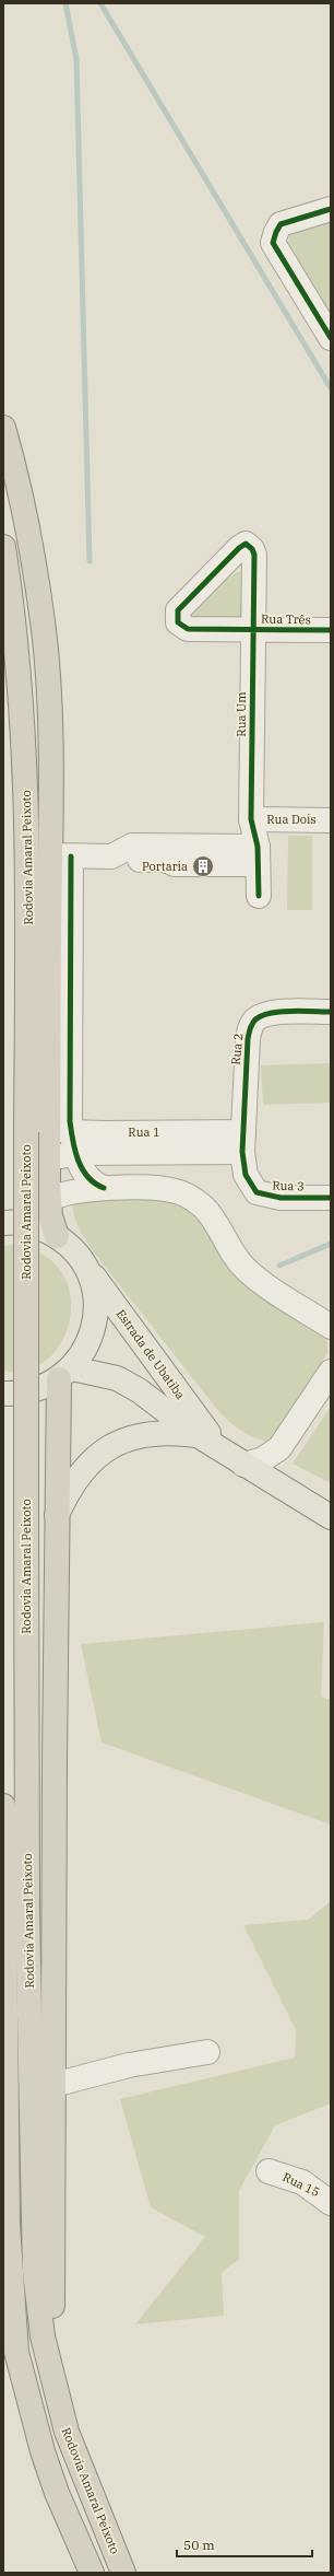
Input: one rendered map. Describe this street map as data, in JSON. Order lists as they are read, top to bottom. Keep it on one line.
{"streets":{"highway":["Rodovia Amaral Peixoto"],"main road":["Estrada de Ubatiba"],"street":["Rua Três","Rua Um","Rua Dois","Rua 2","Rua 1","Rua 3","Rua 15"]},"crossings":[["Rua Três","Rua Um"],["Rua Um","Rua Dois"],["Rua 2","Rua 1"],["Rua 2","Rua 3"],["Rua 1","Rua 3"]],"places":{"building":["Portaria"]},"scale_bar":"50 m"}
